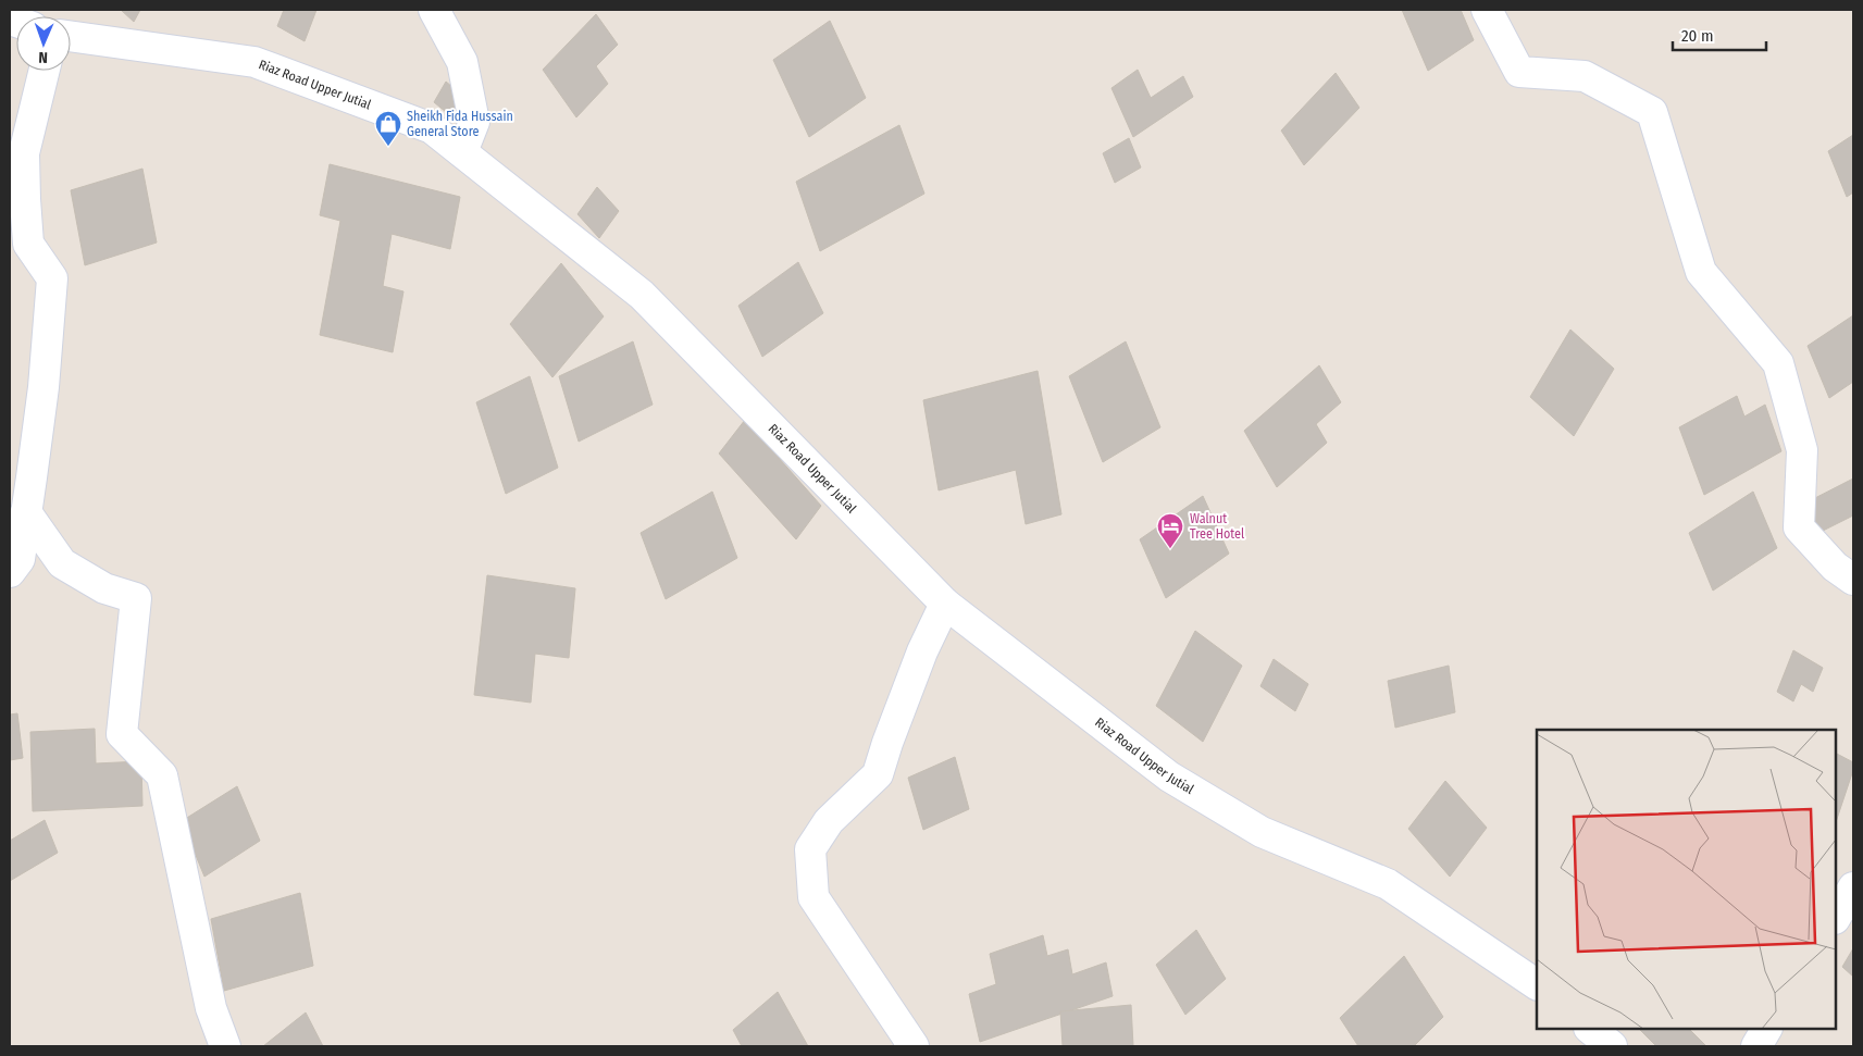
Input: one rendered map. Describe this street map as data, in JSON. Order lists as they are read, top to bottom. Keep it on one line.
{"streets":{"street":["Riaz Road Upper Jutial"]},"places":{"shop":["Sheikh Fida Hussain General Store"],"hotel":["Walnut Tree Hotel"]},"scale_bar":"20 m","north":"bottom"}
